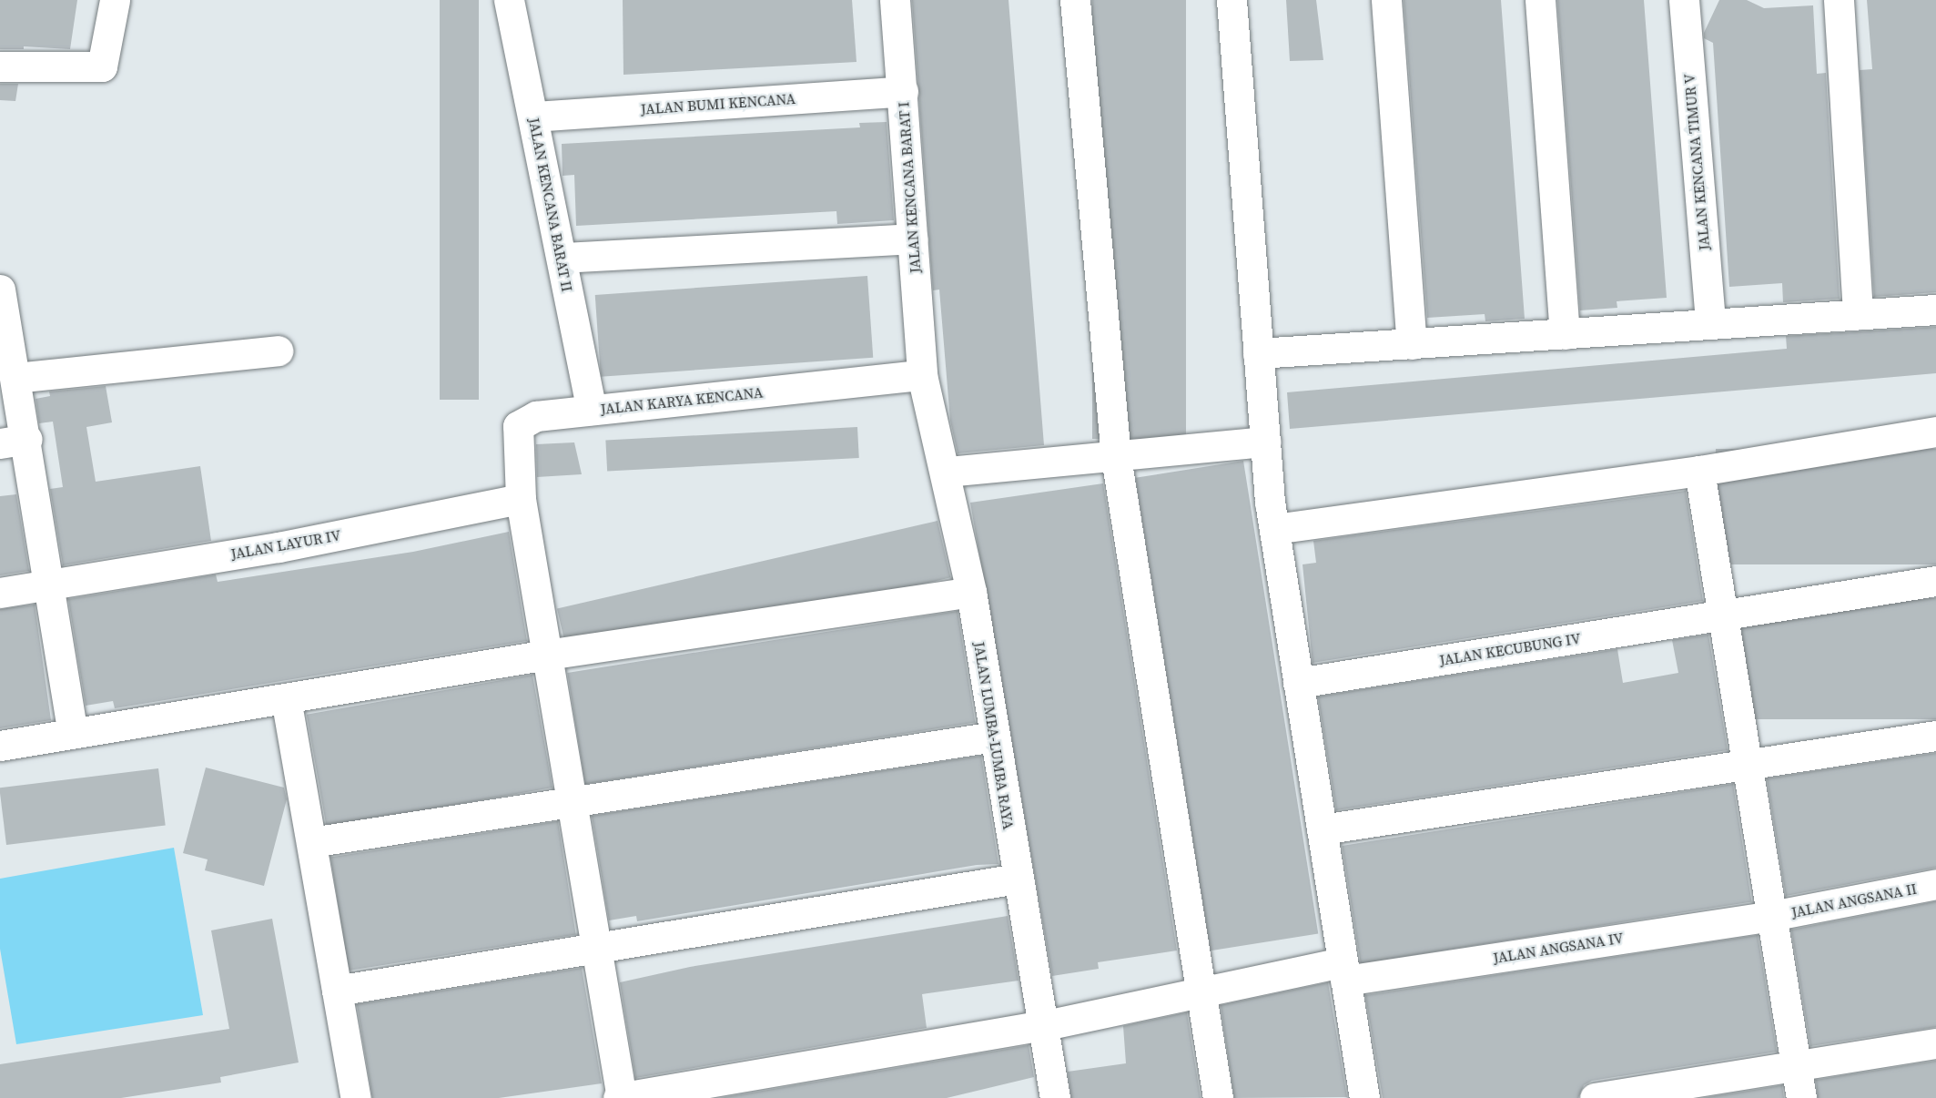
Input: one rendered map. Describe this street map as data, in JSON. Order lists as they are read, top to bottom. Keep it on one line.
{"streets":{"street":["JALAN BUMI KENCANA","JALAN KENCANA TIMUR V","JALAN KENCANA BARAT I","JALAN KENCANA BARAT II","JALAN KARYA KENCANA","JALAN LAYUR IV","JALAN KECUBUNG IV","JALAN LUMBA-LUMBA RAYA","JALAN ANGSANA II","JALAN ANGSANA IV"]},"crossings":[["JALAN BUMI KENCANA","JALAN KENCANA BARAT I"],["JALAN BUMI KENCANA","JALAN KENCANA BARAT II"],["JALAN KENCANA BARAT I","JALAN KARYA KENCANA"],["JALAN KENCANA BARAT I","JALAN LUMBA-LUMBA RAYA"],["JALAN KENCANA BARAT II","JALAN KARYA KENCANA"],["JALAN KARYA KENCANA","JALAN LAYUR IV"],["JALAN KARYA KENCANA","JALAN LUMBA-LUMBA RAYA"],["JALAN LUMBA-LUMBA RAYA","JALAN ANGSANA IV"],["JALAN ANGSANA II","JALAN ANGSANA IV"]]}
